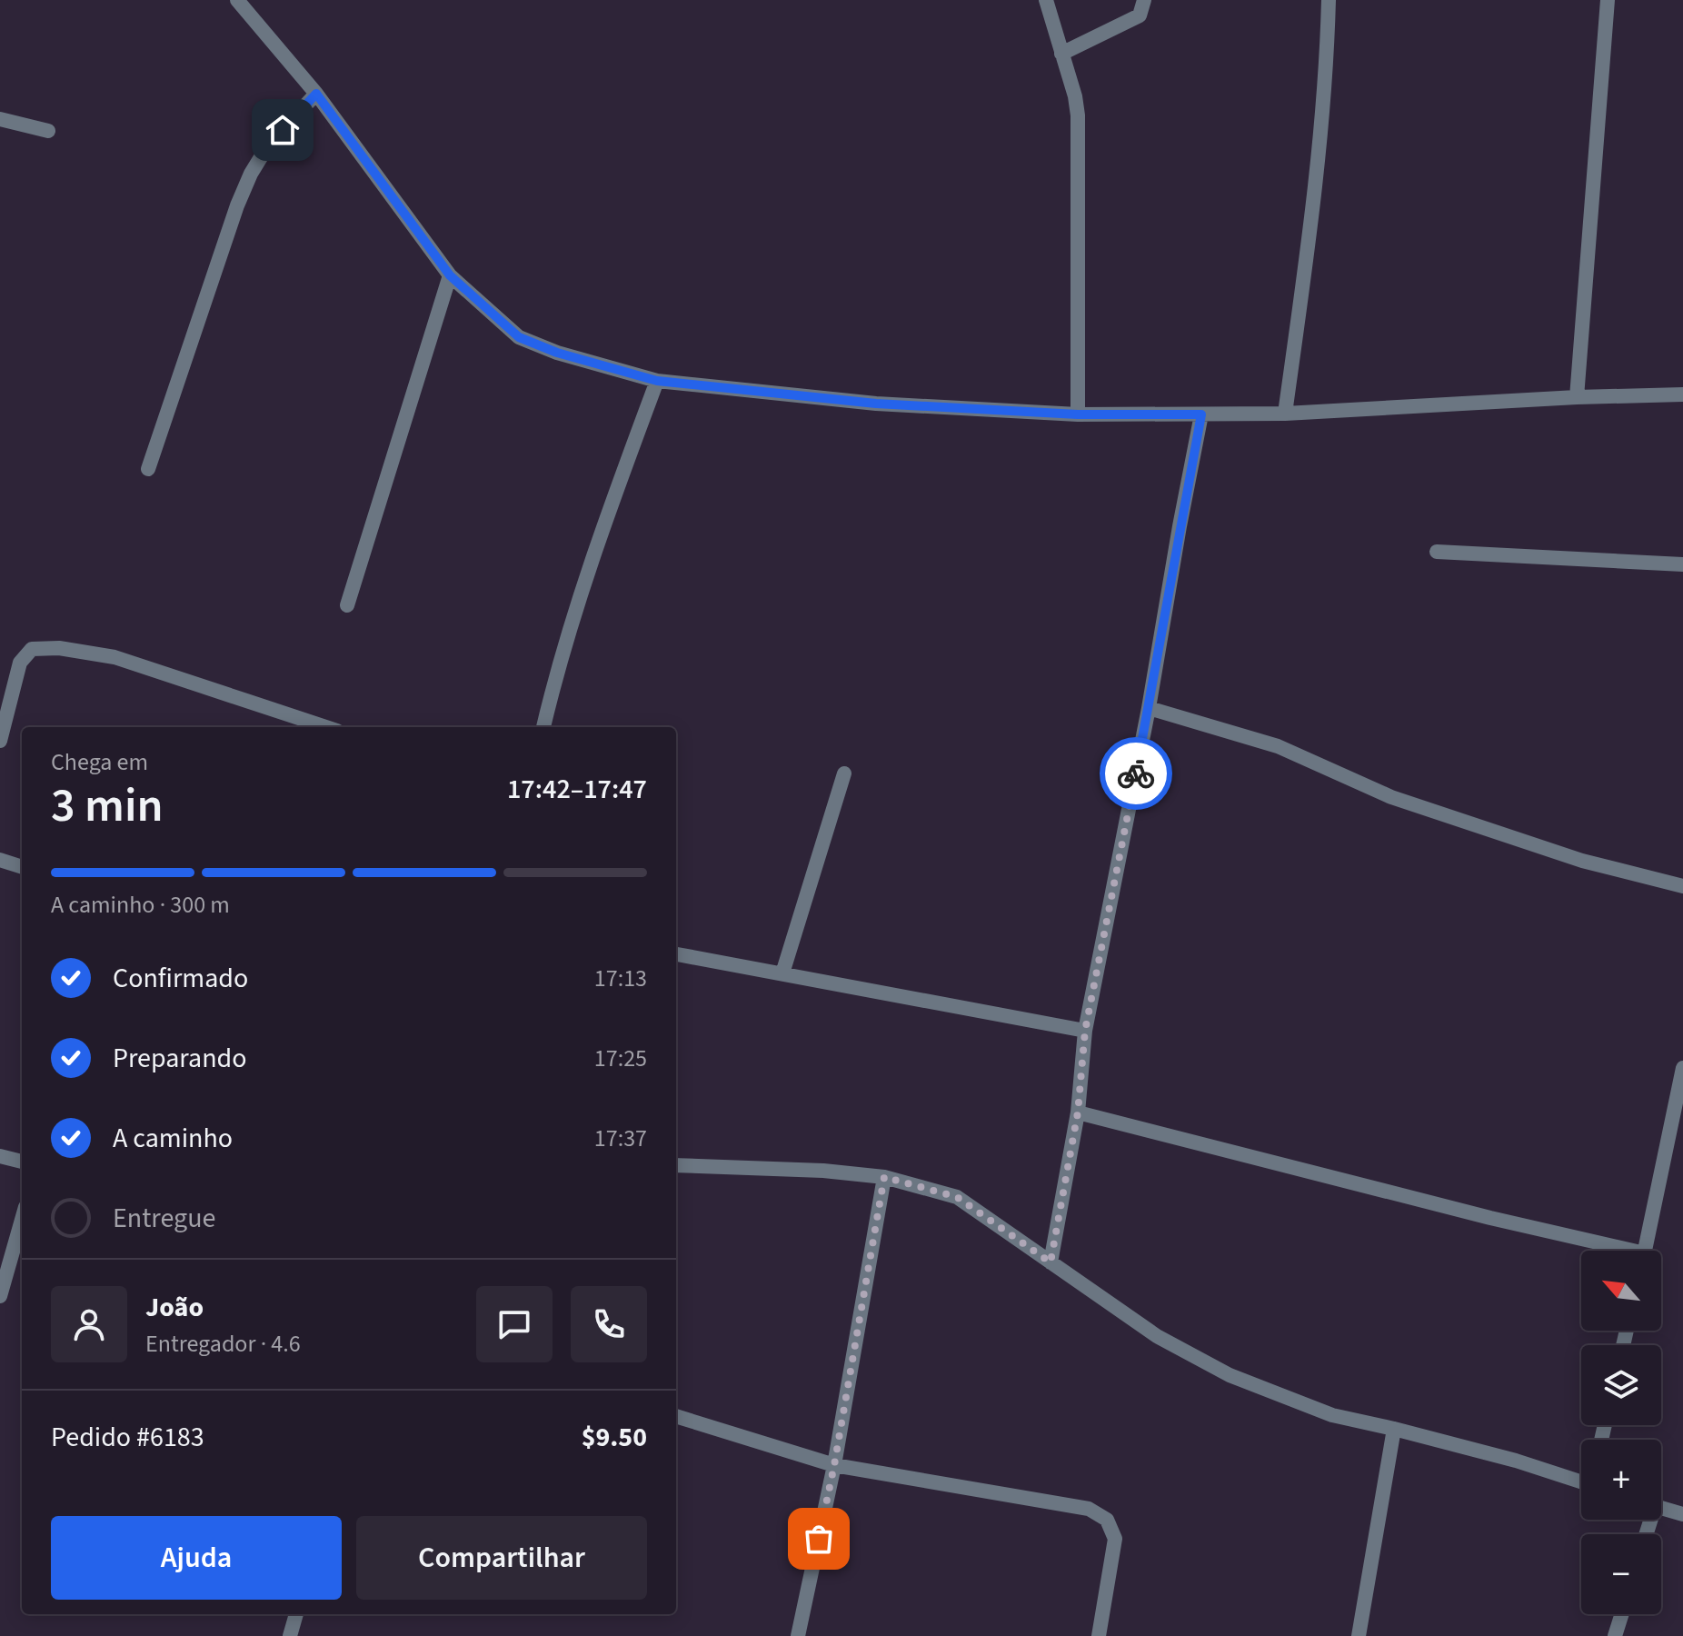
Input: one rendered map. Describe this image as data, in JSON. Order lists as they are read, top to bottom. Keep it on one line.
{"north":"top left","page":{"heading":["3 min","Chega em","17:42–17:47"],"panel":["João","Entregador · 4.6","Pedido #6183","$9.50"],"bar":"A caminho · 300 m","list":[["Confirmado","17:13"],["Preparando","17:25"],["A caminho","17:37"],"Entregue"],"map_buttons":["+","−"],"buttons":["Ajuda","Compartilhar"]}}
